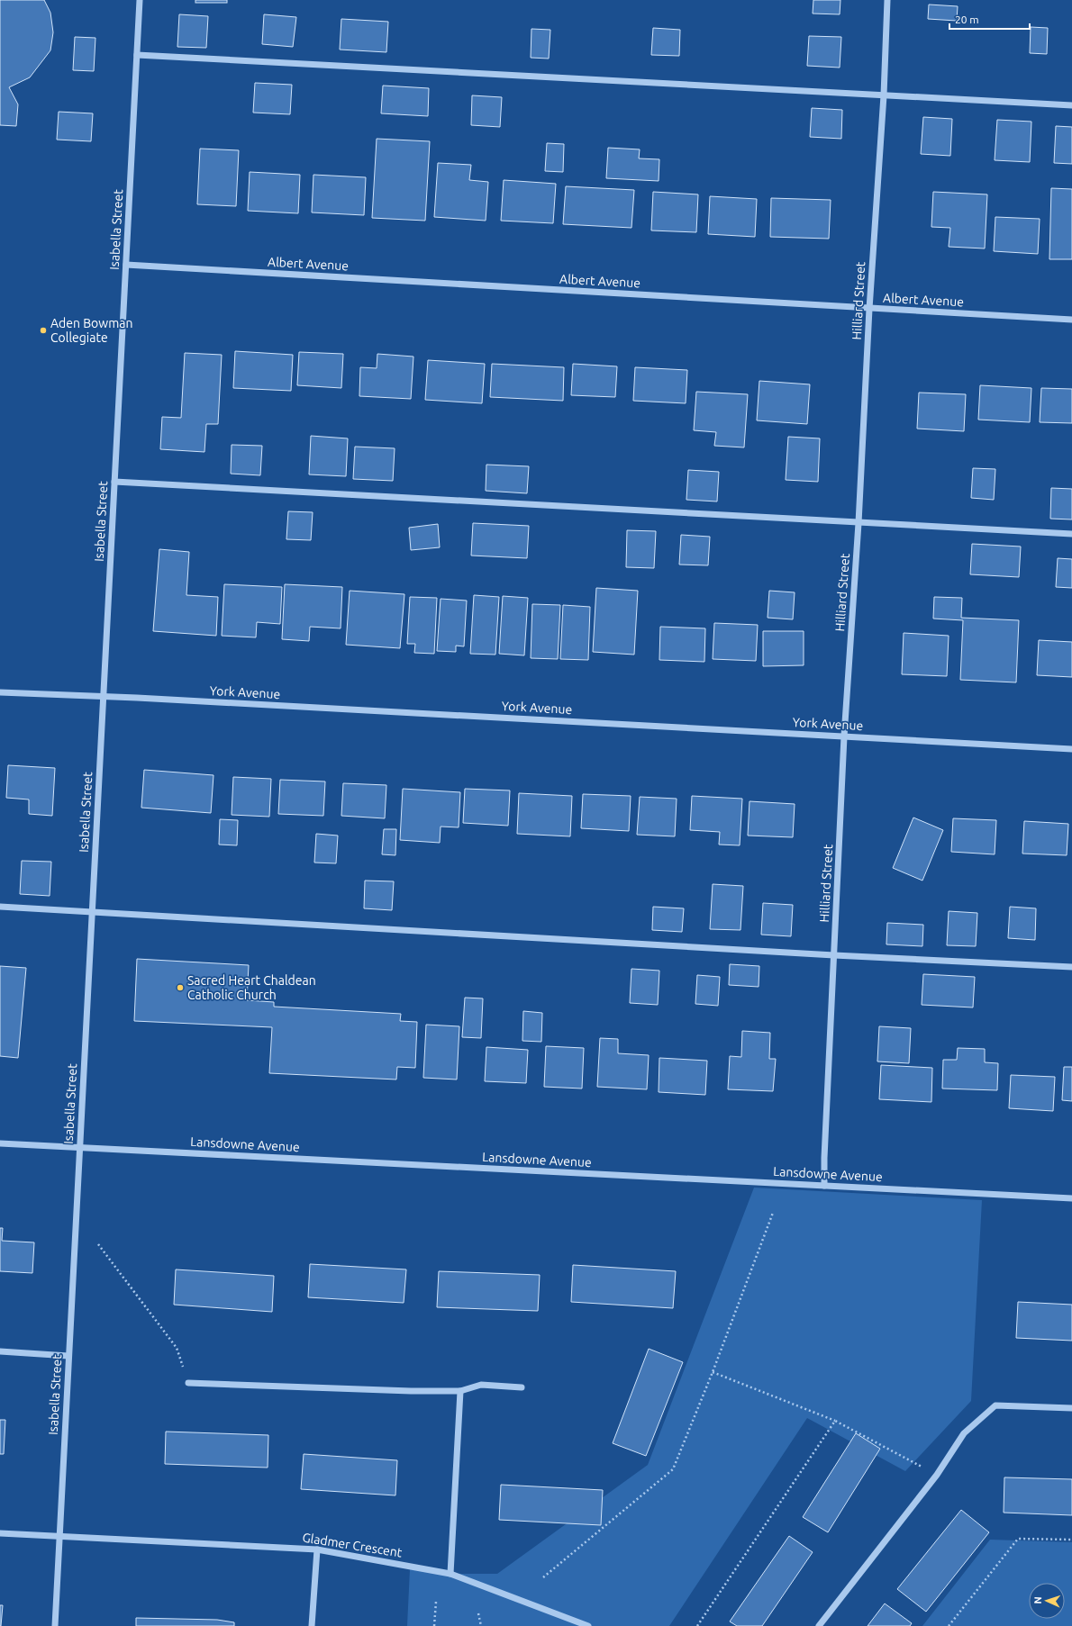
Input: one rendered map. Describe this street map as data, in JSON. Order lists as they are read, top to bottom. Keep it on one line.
{"streets":{"street":["Isabella Street","Albert Avenue","Hilliard Street","York Avenue","Lansdowne Avenue","Gladmer Crescent"]},"crossings":[["Isabella Street","Albert Avenue"],["Isabella Street","York Avenue"],["Isabella Street","Lansdowne Avenue"],["Isabella Street","Gladmer Crescent"],["Albert Avenue","Hilliard Street"],["Hilliard Street","York Avenue"],["Hilliard Street","Lansdowne Avenue"]],"places":["Aden Bowman Collegiate","Sacred Heart Chaldean Catholic Church"],"scale_bar":"20 m","north":"left"}
